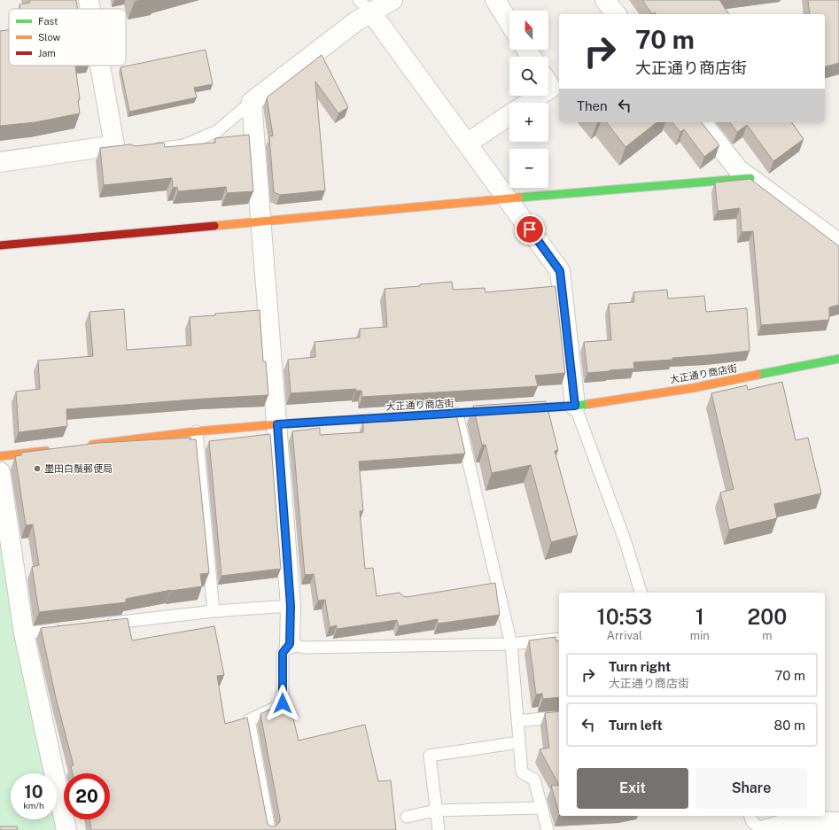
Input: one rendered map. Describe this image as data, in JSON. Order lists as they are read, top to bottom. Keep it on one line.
{"streets":{"street":["大正通り商店街"]},"places":["墨田白鬚郵便局"],"legend":["Fast","Slow","Jam"],"north":"top","page":{"map_buttons":["+","−"],"turn":["70 m","大正通り商店街"],"then":"Then","eta":["10:53","Arrival","1","min","200","m"],"list":[{"name":"Turn right","note":"大正通り商店街","value":"70 m"},{"name":"Turn left","value":"80 m"}],"buttons":["Exit","Share"],"speed":"10 km/h","limit":"20"}}
